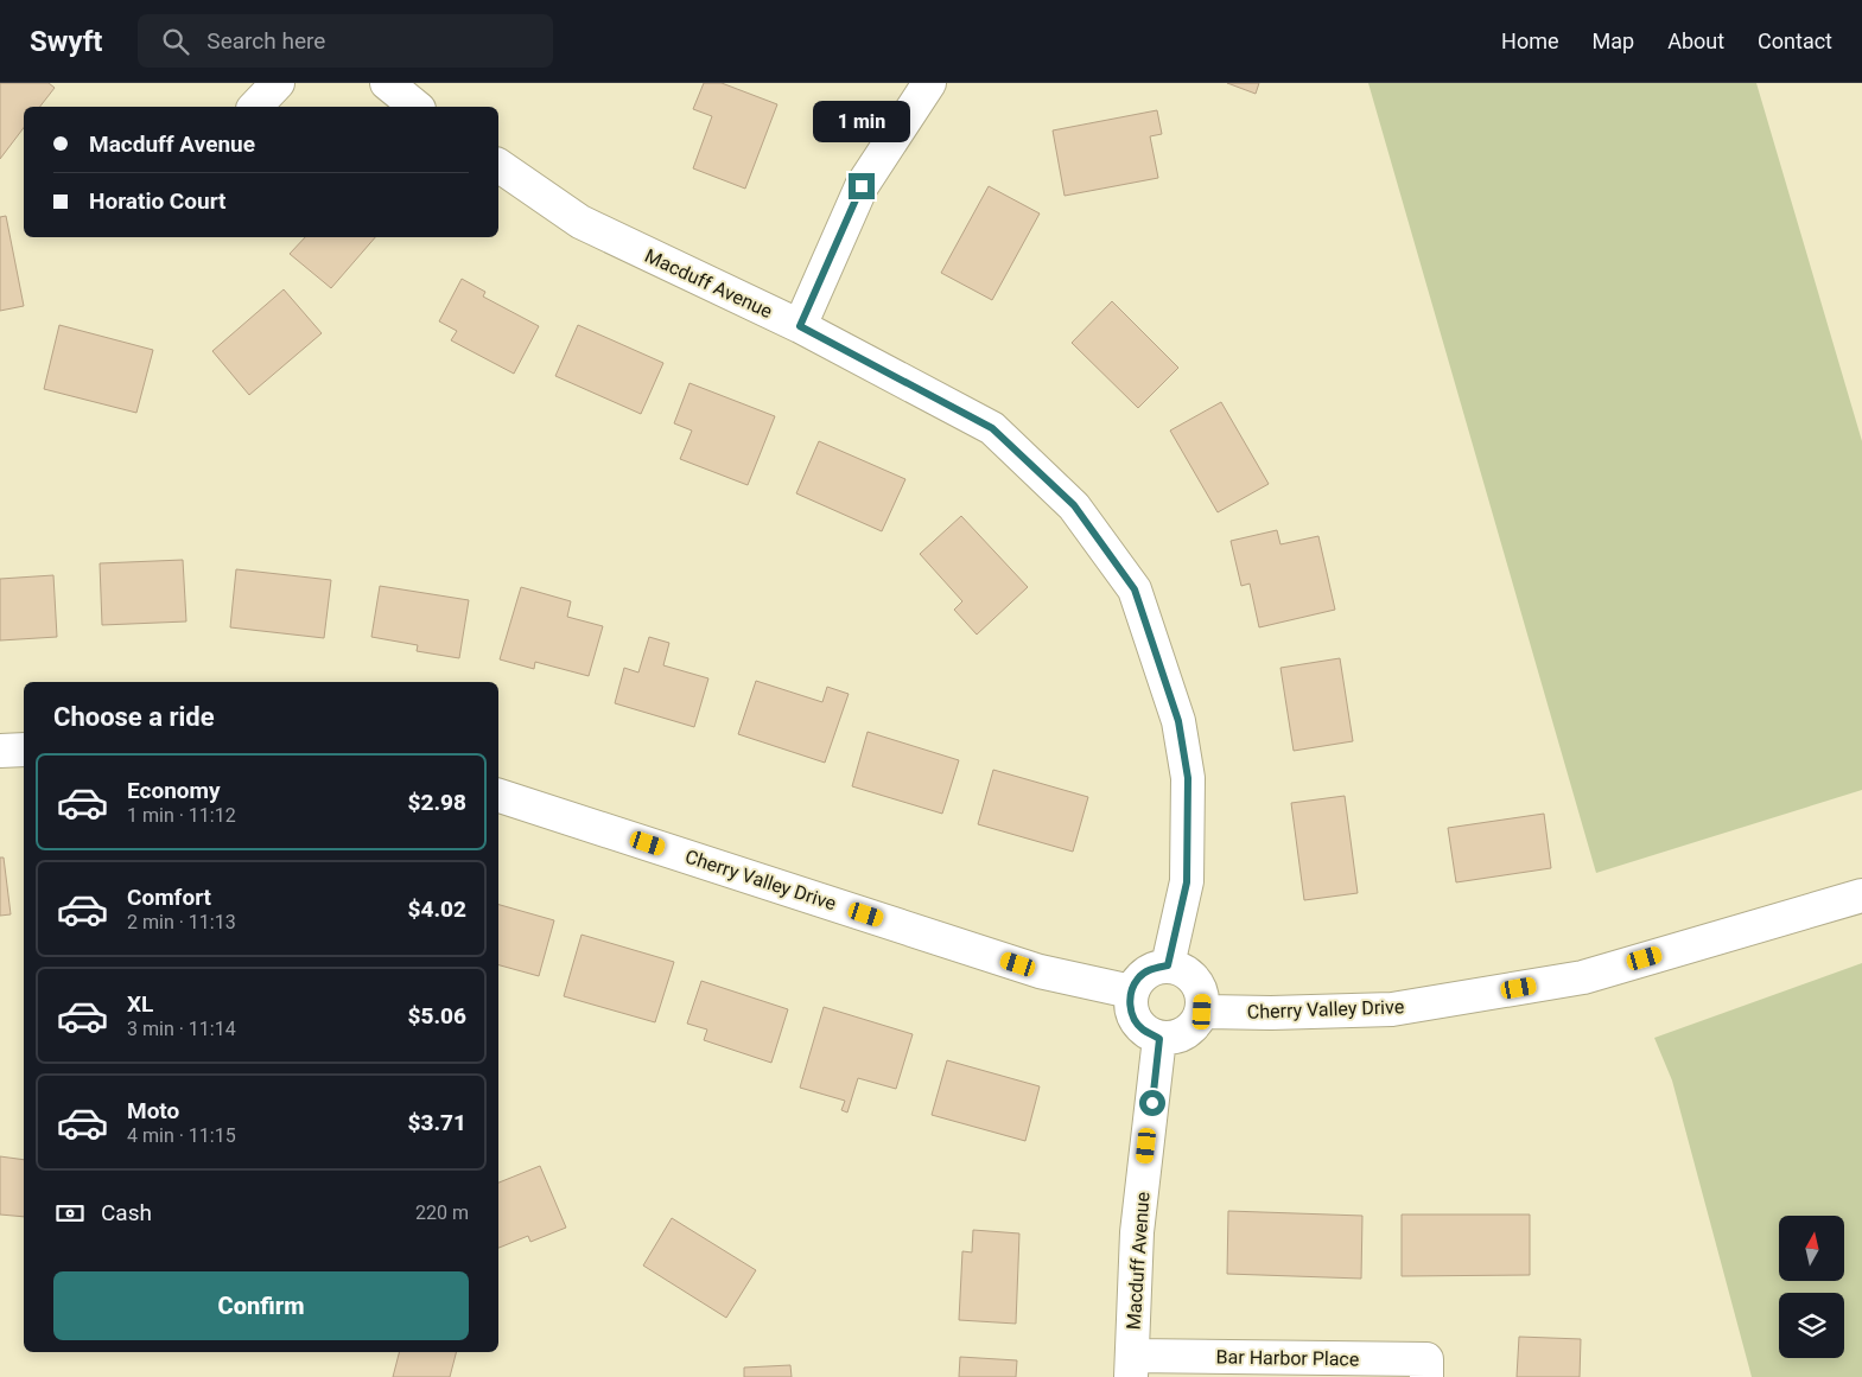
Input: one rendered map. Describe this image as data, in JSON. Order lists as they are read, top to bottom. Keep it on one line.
{"streets":{"street":["Macduff Avenue","Cherry Valley Drive","Bar Harbor Place"]},"crossings":[["Macduff Avenue","Cherry Valley Drive"],["Macduff Avenue","Bar Harbor Place"]],"north":"top","page":{"header":"Swyft","search":"Search here","nav":["Home","Map","About","Contact"],"bubble":"1 min","banner":["Macduff Avenue","Horatio Court"],"heading":"Choose a ride","list":[{"name":"Economy","note":"1 min · 11:12","value":"$2.98"},{"name":"Comfort","note":"2 min · 11:13","value":"$4.02"},{"name":"XL","note":"3 min · 11:14","value":"$5.06"},{"name":"Moto","note":"4 min · 11:15","value":"$3.71"}],"pay":["Cash","220 m"],"buttons":"Confirm"}}
